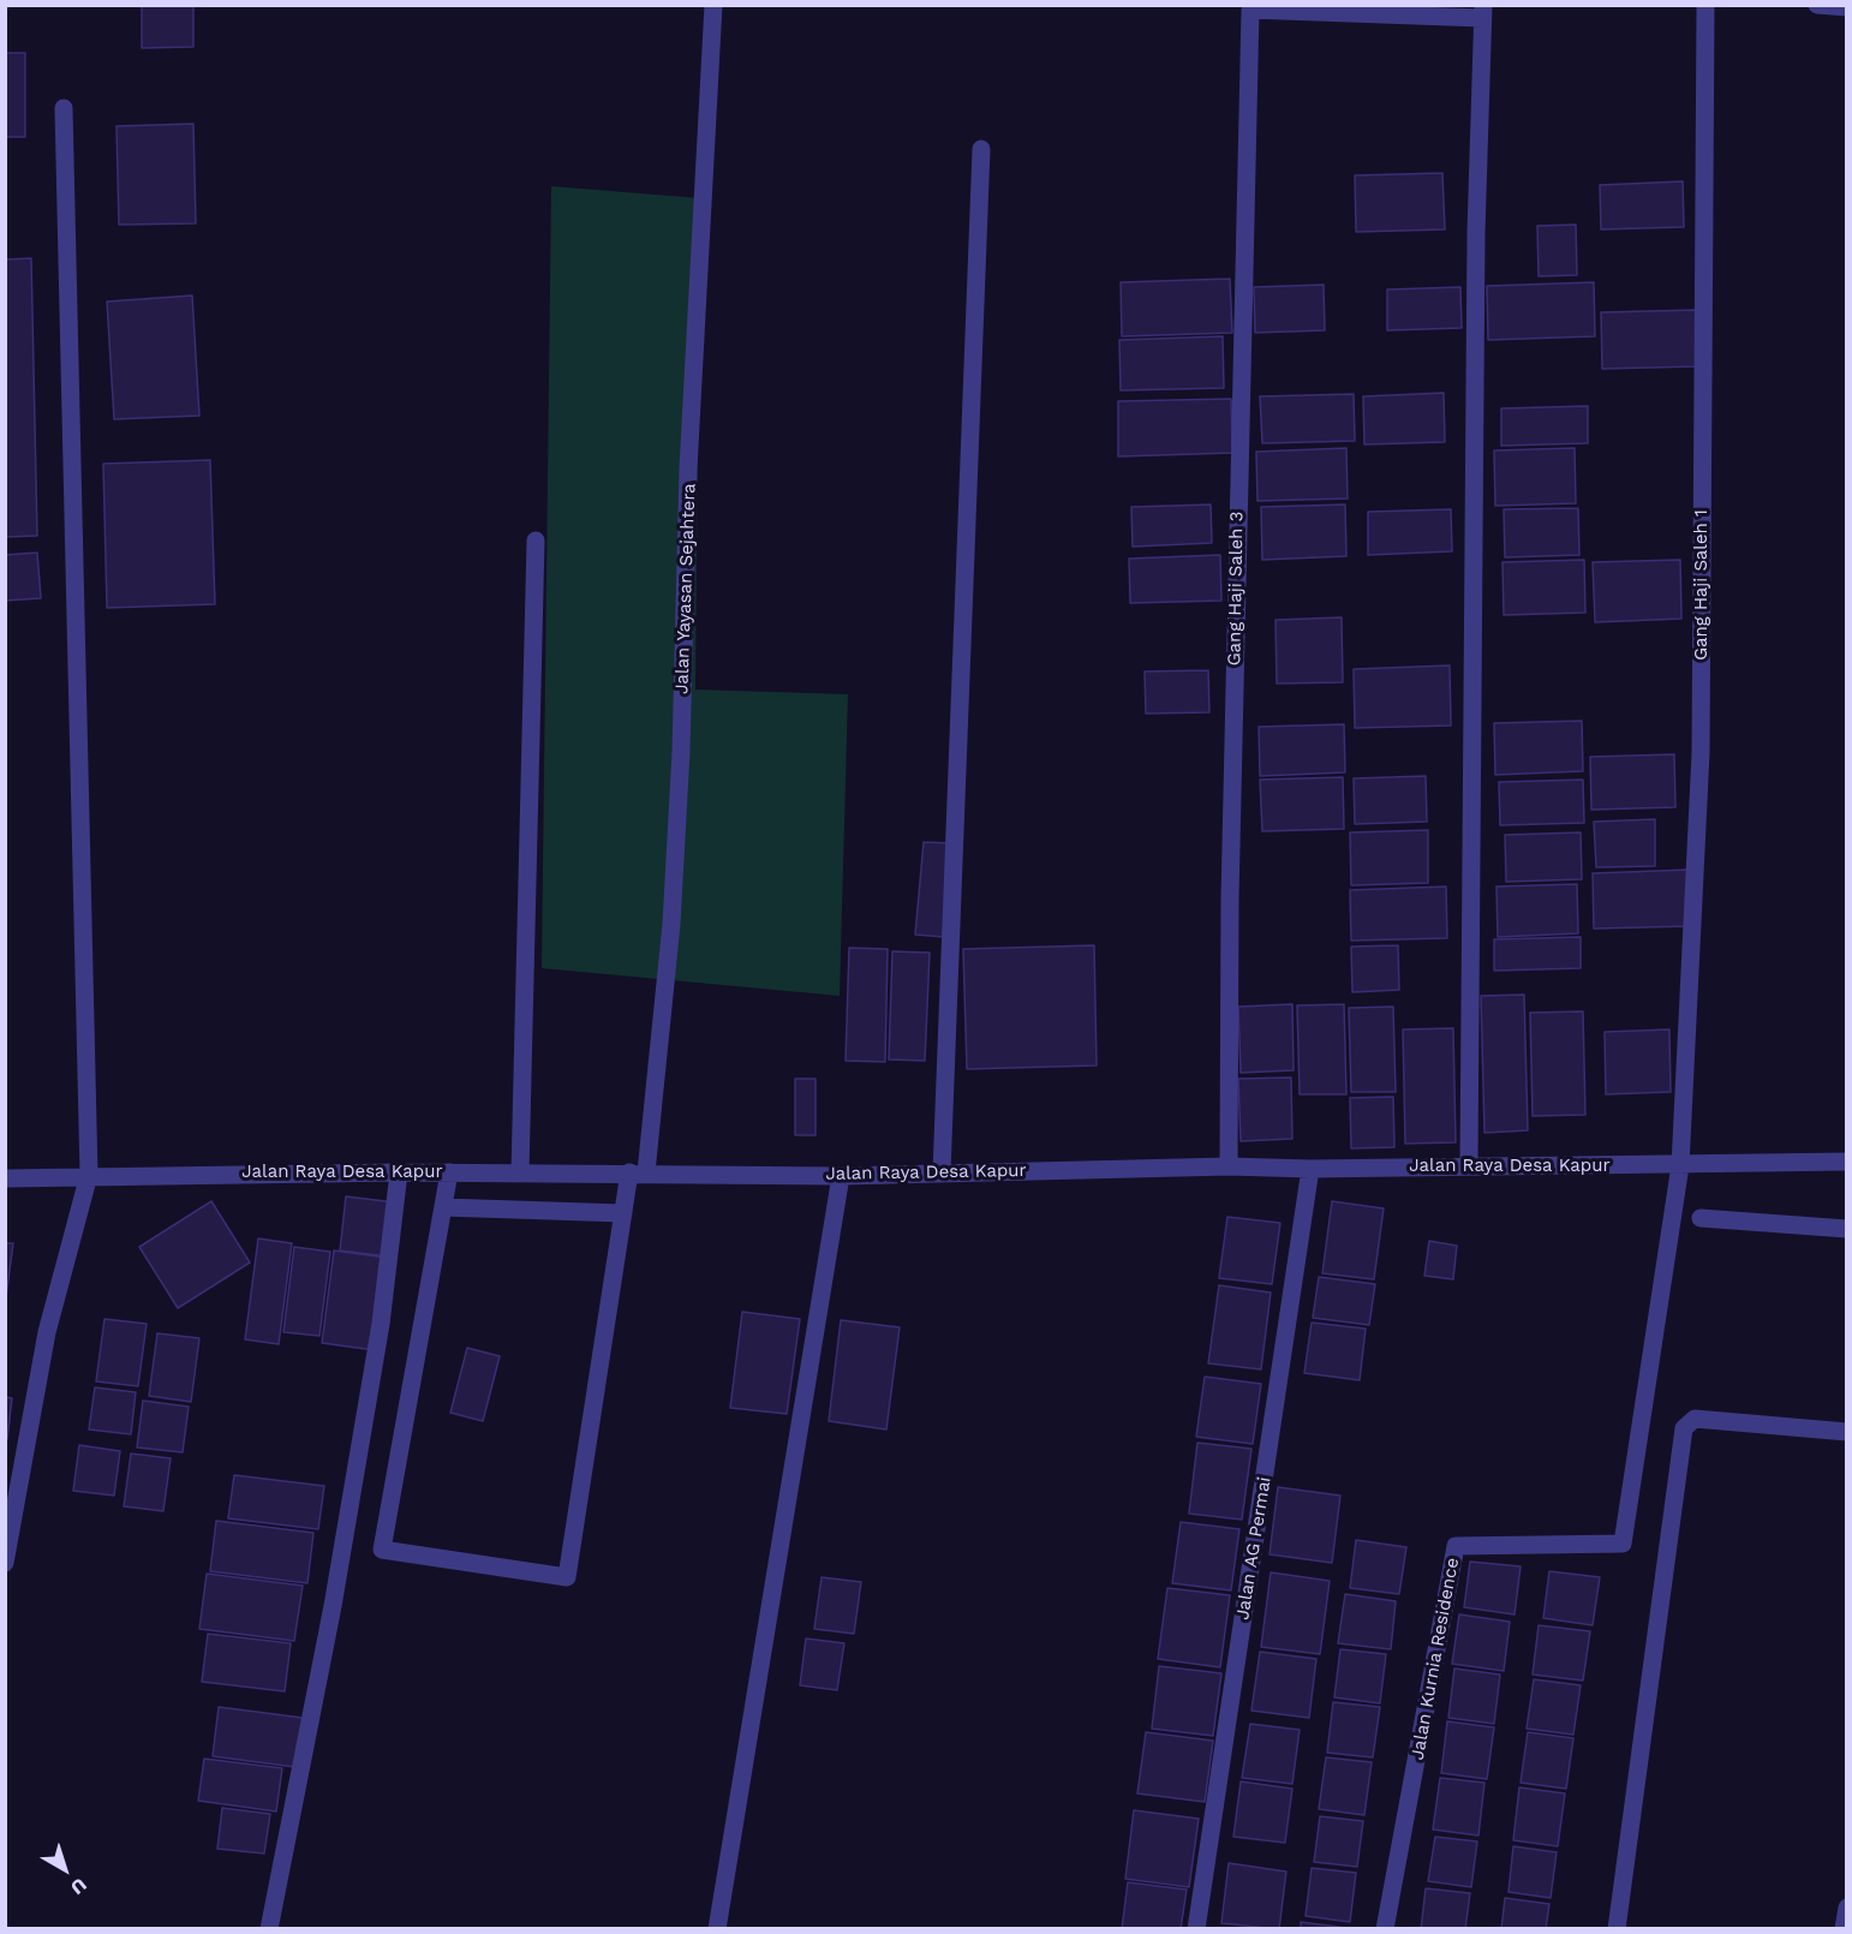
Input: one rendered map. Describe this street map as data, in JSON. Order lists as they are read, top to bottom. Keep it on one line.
{"streets":{"street":["Gang Haji Saleh 1","Jalan Yayasan Sejahtera","Gang Haji Saleh 3","Jalan Raya Desa Kapur","Jalan AG Permai","Jalan Kurnia Residence"]},"crossings":[["Gang Haji Saleh 1","Jalan Raya Desa Kapur"],["Gang Haji Saleh 1","Jalan Kurnia Residence"],["Jalan Yayasan Sejahtera","Jalan Raya Desa Kapur"],["Gang Haji Saleh 3","Jalan Raya Desa Kapur"],["Jalan Raya Desa Kapur","Jalan AG Permai"],["Jalan Raya Desa Kapur","Jalan Kurnia Residence"]],"north":"bottom right"}
